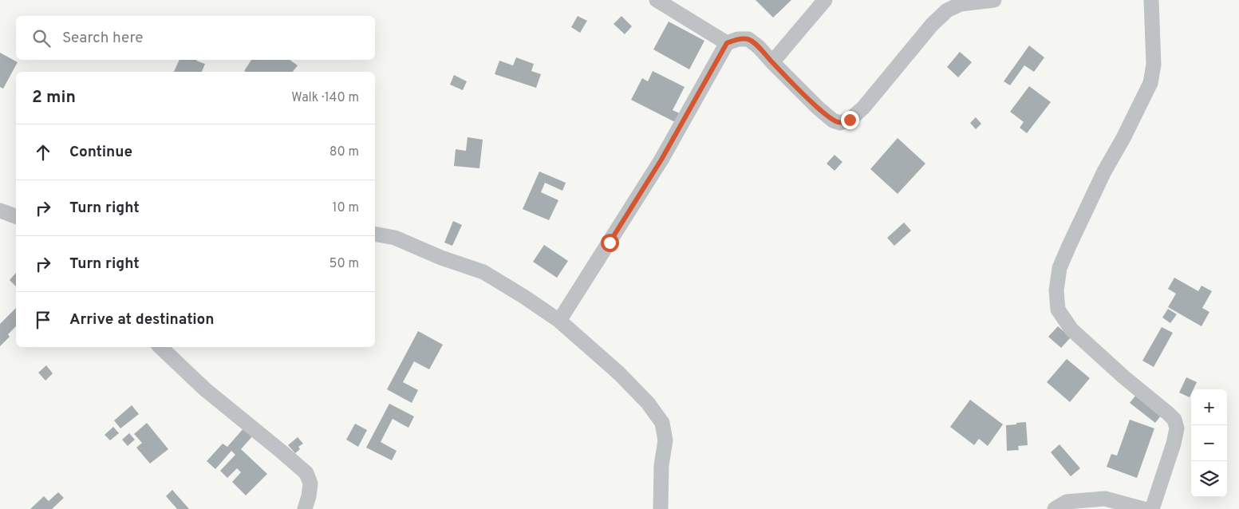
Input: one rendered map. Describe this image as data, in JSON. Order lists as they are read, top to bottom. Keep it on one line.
{"page":{"search":"Search here","heading":["2 min","Walk · 140 m"],"list":[["Continue","80 m"],["Turn right","10 m"],["Turn right","50 m"],"Arrive at destination"],"map_buttons":["+","−"]}}
